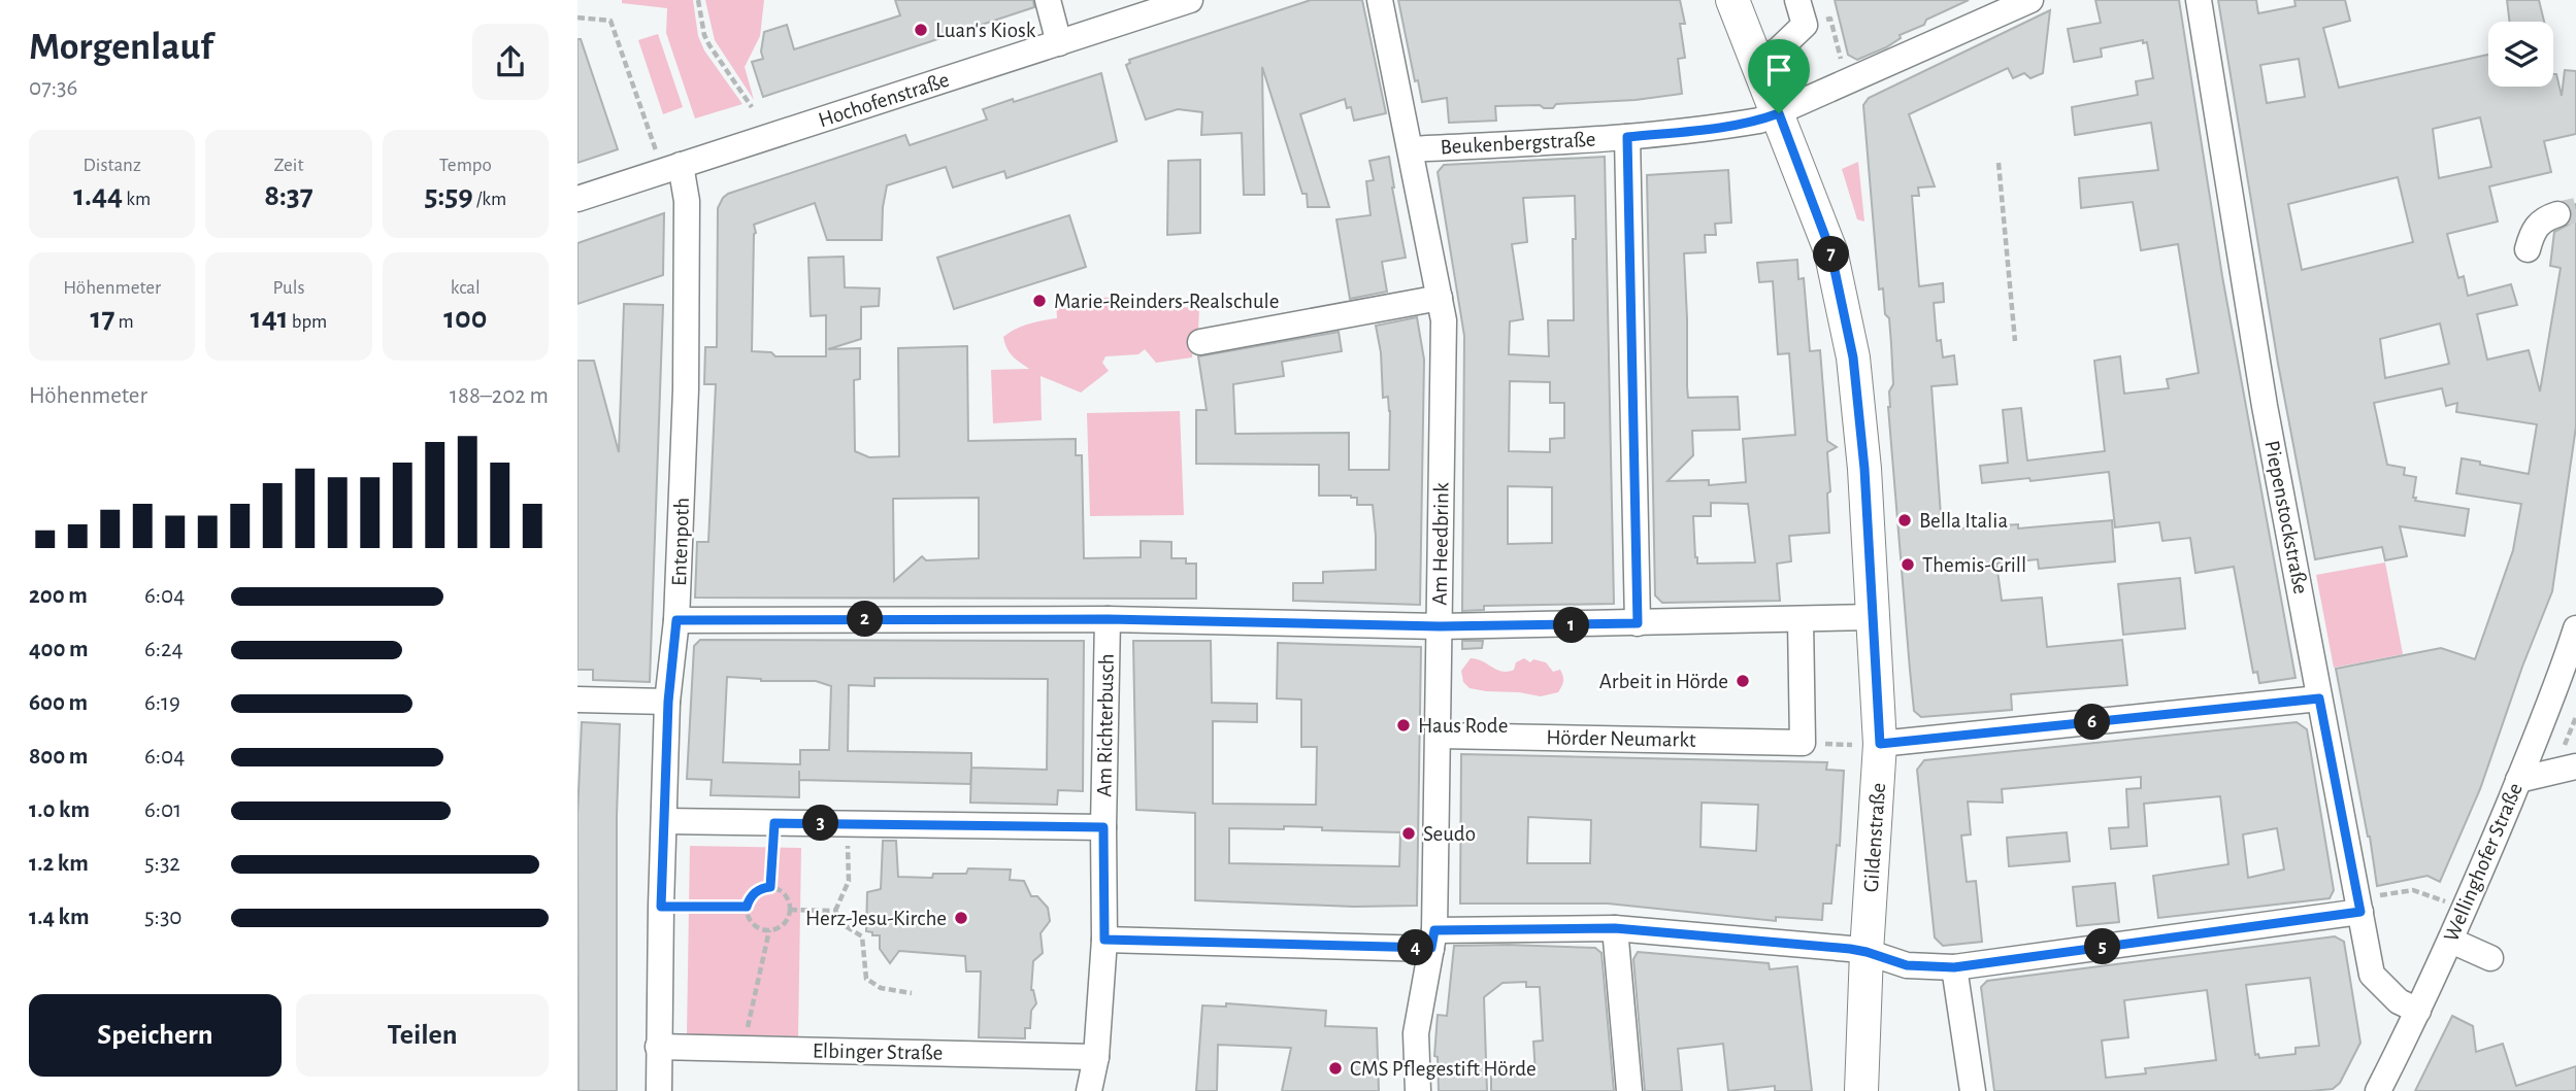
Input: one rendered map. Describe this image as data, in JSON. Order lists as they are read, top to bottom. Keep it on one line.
{"streets":{"main road":["Gildenstraße"],"street":["Hochofenstraße","Beukenbergstraße","Piepenstockstraße","Entenpoth","Am Heedbrink","Am Richterbusch","Hörder Neumarkt","Wellinghofer Straße","Elbinger Straße"]},"crossings":[["Hochofenstraße","Entenpoth"],["Beukenbergstraße","Am Heedbrink"],["Beukenbergstraße","Gildenstraße"],["Piepenstockstraße","Wellinghofer Straße"],["Entenpoth","Elbinger Straße"],["Am Heedbrink","Hörder Neumarkt"],["Am Richterbusch","Elbinger Straße"]],"places":["Luan's Kiosk","Marie-Reinders-Realschule","Bella Italia","Themis-Grill","Arbeit in Hörde","Haus Rode","Seudo","Herz-Jesu-Kirche","CMS Pflegestift Hörde"],"page":{"heading":["Morgenlauf","07:36"],"stats":[["Distanz","1.44 km"],["Zeit","8:37"],["Tempo","5:59 /km"],["Höhenmeter","17 m"],["Puls","141 bpm"],["kcal","100"]],"pins":["7","2","1","6","3","5","4"],"chart":["Höhenmeter","188–202 m"],"list":[{"name":"200 m","note":"6:04"},{"name":"400 m","note":"6:24"},{"name":"600 m","note":"6:19"},{"name":"800 m","note":"6:04"},{"name":"1.0 km","note":"6:01"},{"name":"1.2 km","note":"5:32"},{"name":"1.4 km","note":"5:30"}],"buttons":["Speichern","Teilen"]}}
